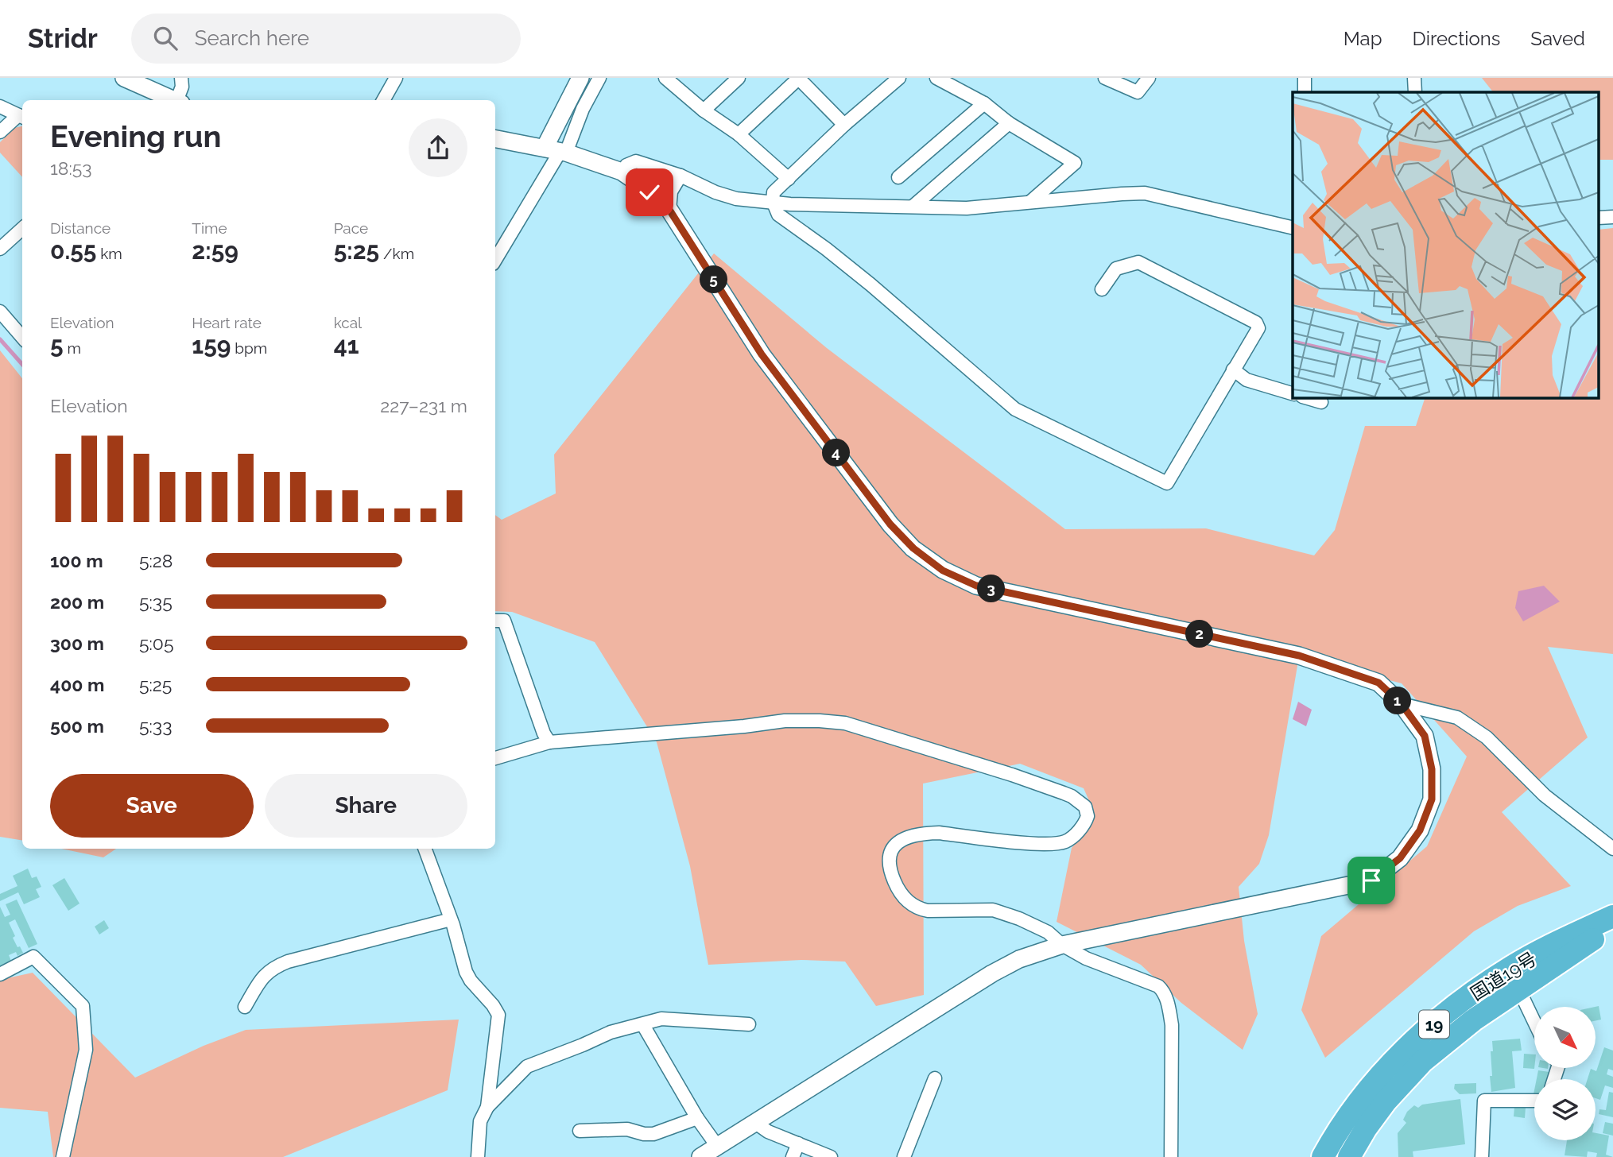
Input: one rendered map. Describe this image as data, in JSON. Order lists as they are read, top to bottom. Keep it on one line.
{"streets":{"highway":["国道19号","19"]},"north":"bottom right","page":{"header":"Stridr","search":"Search here","nav":["Map","Directions","Saved"],"heading":["Evening run","18:53"],"stats":[["Distance","0.55 km"],["Time","2:59"],["Pace","5:25 /km"],["Elevation","5 m"],["Heart rate","159 bpm"],["kcal","41"]],"pins":["5","4","3","2","1"],"chart":["Elevation","227–231 m"],"list":[{"name":"100 m","note":"5:28"},{"name":"200 m","note":"5:35"},{"name":"300 m","note":"5:05"},{"name":"400 m","note":"5:25"},{"name":"500 m","note":"5:33"}],"buttons":["Save","Share"]}}
